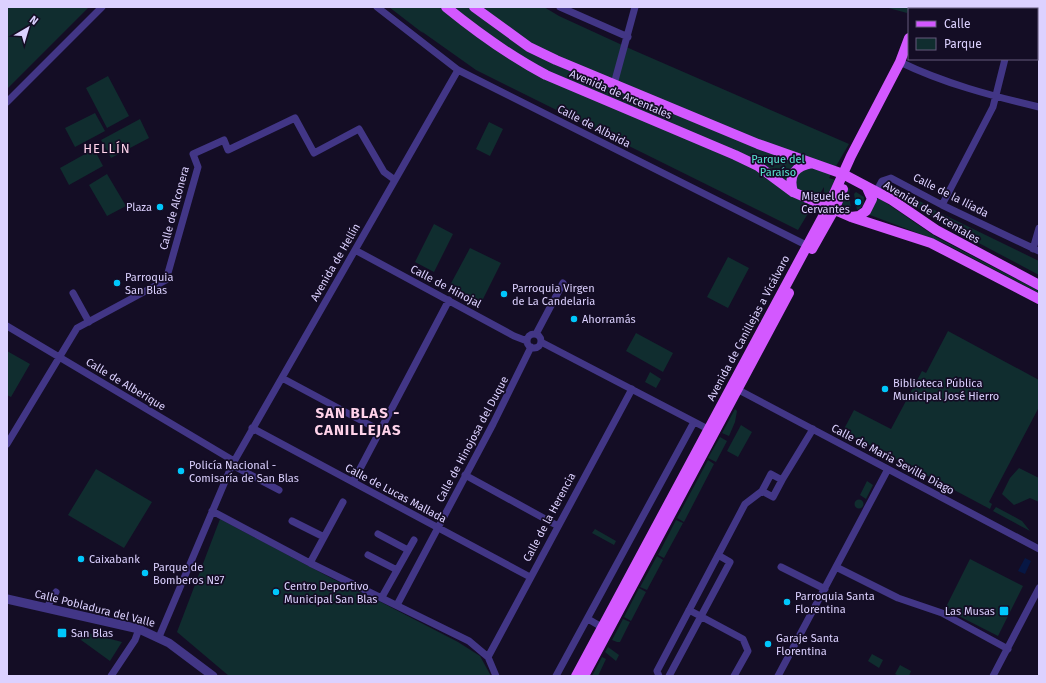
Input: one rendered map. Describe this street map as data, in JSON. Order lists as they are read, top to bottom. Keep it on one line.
{"streets":{"main road":["Avenida de Arcentales","Avenida de Canillejas a Vicálvaro"],"street":["Calle de Albaida","Calle de la Ilíada","Calle de Alconera","Avenida de Hellín","Calle de Hinojal","Calle de Alberique","Calle de Hinojosa del Duque","Calle de María Sevilla Diago","Calle de Lucas Mallada","Calle de la Herencia","Calle Pobladura del Valle"]},"crossings":[["Avenida de Arcentales","Calle de la Ilíada"],["Avenida de Arcentales","Avenida de Canillejas a Vicálvaro"],["Calle de Albaida","Avenida de Hellín"],["Calle de Albaida","Avenida de Canillejas a Vicálvaro"],["Calle de Alconera","Avenida de Hellín"],["Calle de Alconera","Calle de Alberique"],["Avenida de Hellín","Calle de Hinojal"],["Avenida de Hellín","Calle de Alberique"],["Avenida de Hellín","Calle de Lucas Mallada"],["Avenida de Hellín","Calle Pobladura del Valle"],["Calle de Hinojal","Calle de Hinojosa del Duque"],["Avenida de Canillejas a Vicálvaro","Calle de María Sevilla Diago"],["Calle de Hinojosa del Duque","Calle de Lucas Mallada"],["Calle de Lucas Mallada","Calle de la Herencia"]],"districts":["HELLÍN","SAN BLAS - CANILLEJAS"],"parks":["Parque del Paraíso"],"places":{"other":["Miguel de Cervantes","Plaza","Parroquia San Blas","Parroquia Virgen de La Candelaria","Ahorramás","Biblioteca Pública Municipal José Hierro","Policía Nacional - Comisaría de San Blas","Caixabank","Parque de Bomberos Nº7","Centro Deportivo Municipal San Blas","Parroquia Santa Florentina","Garaje Santa Florentina"],"transit":["Las Musas","San Blas"]},"legend":["Calle","Parque"],"north":"top right"}
